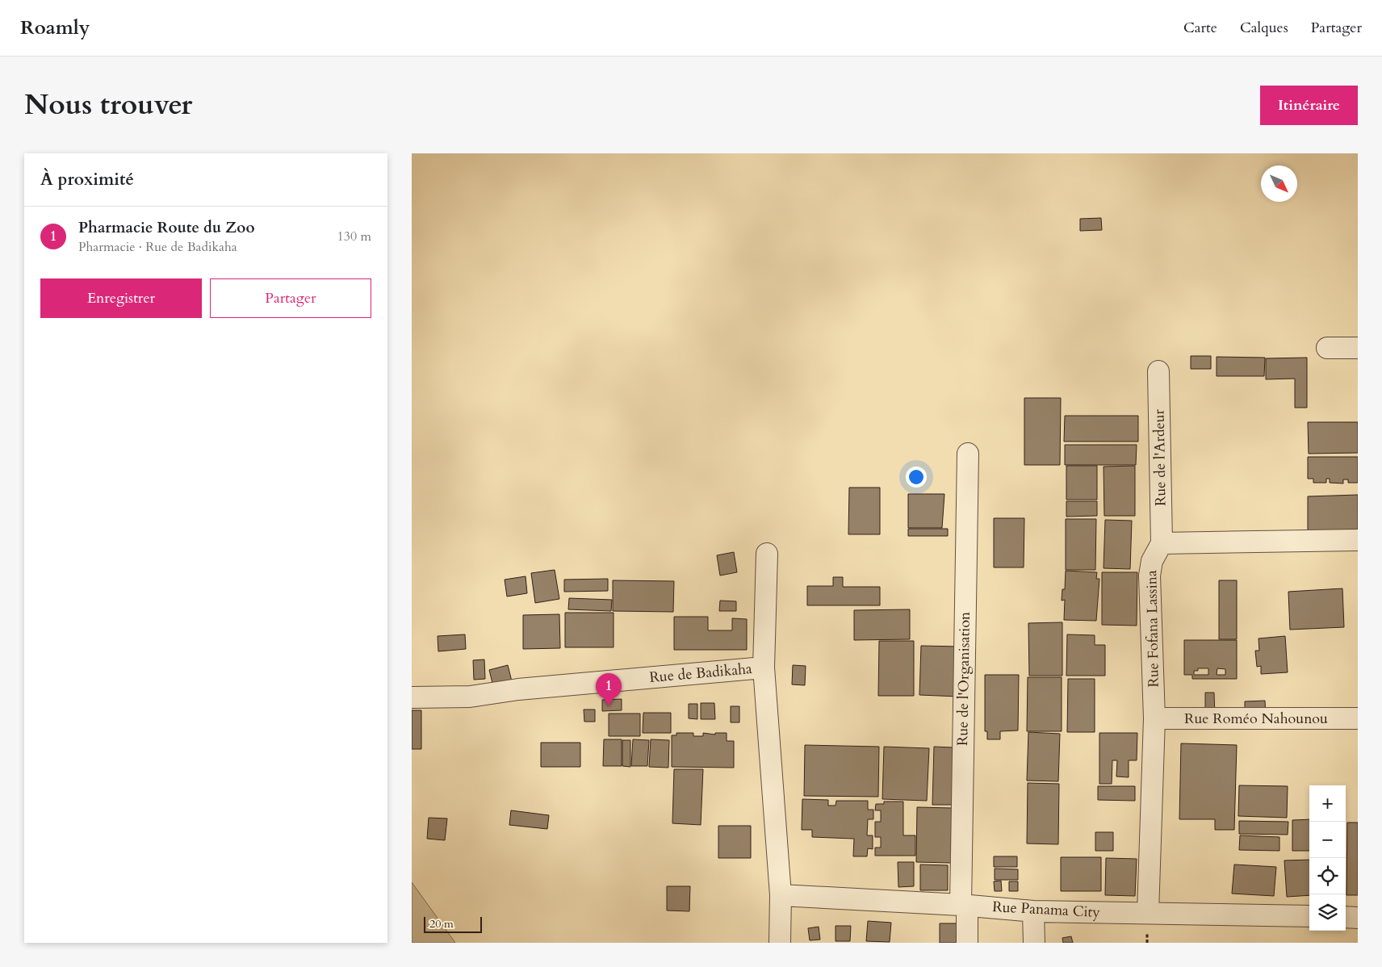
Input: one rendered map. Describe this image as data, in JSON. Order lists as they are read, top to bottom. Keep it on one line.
{"streets":{"street":["Rue de l'Ardeur","Rue Fofana Lassina","Rue de Badikaha","Rue de l'Organisation","Rue Roméo Nahounou","Rue Panama City"]},"crossings":[["Rue de l'Ardeur","Rue Fofana Lassina"],["Rue Fofana Lassina","Rue Roméo Nahounou"],["Rue Fofana Lassina","Rue Panama City"],["Rue de Badikaha","Rue Panama City"],["Rue de l'Organisation","Rue Panama City"]],"scale_bar":"20 m","north":"bottom right","page":{"header":"Roamly","nav":["Carte","Calques","Partager"],"title":"Nous trouver","buttons":["Itinéraire",["Enregistrer","Partager"]],"heading":"À proximité","list":[{"mark":"1","name":"Pharmacie Route du Zoo","note":"Pharmacie · Rue de Badikaha","value":"130 m"}],"pins":"1","map_buttons":["+","−"],"scale":"20 m"}}
